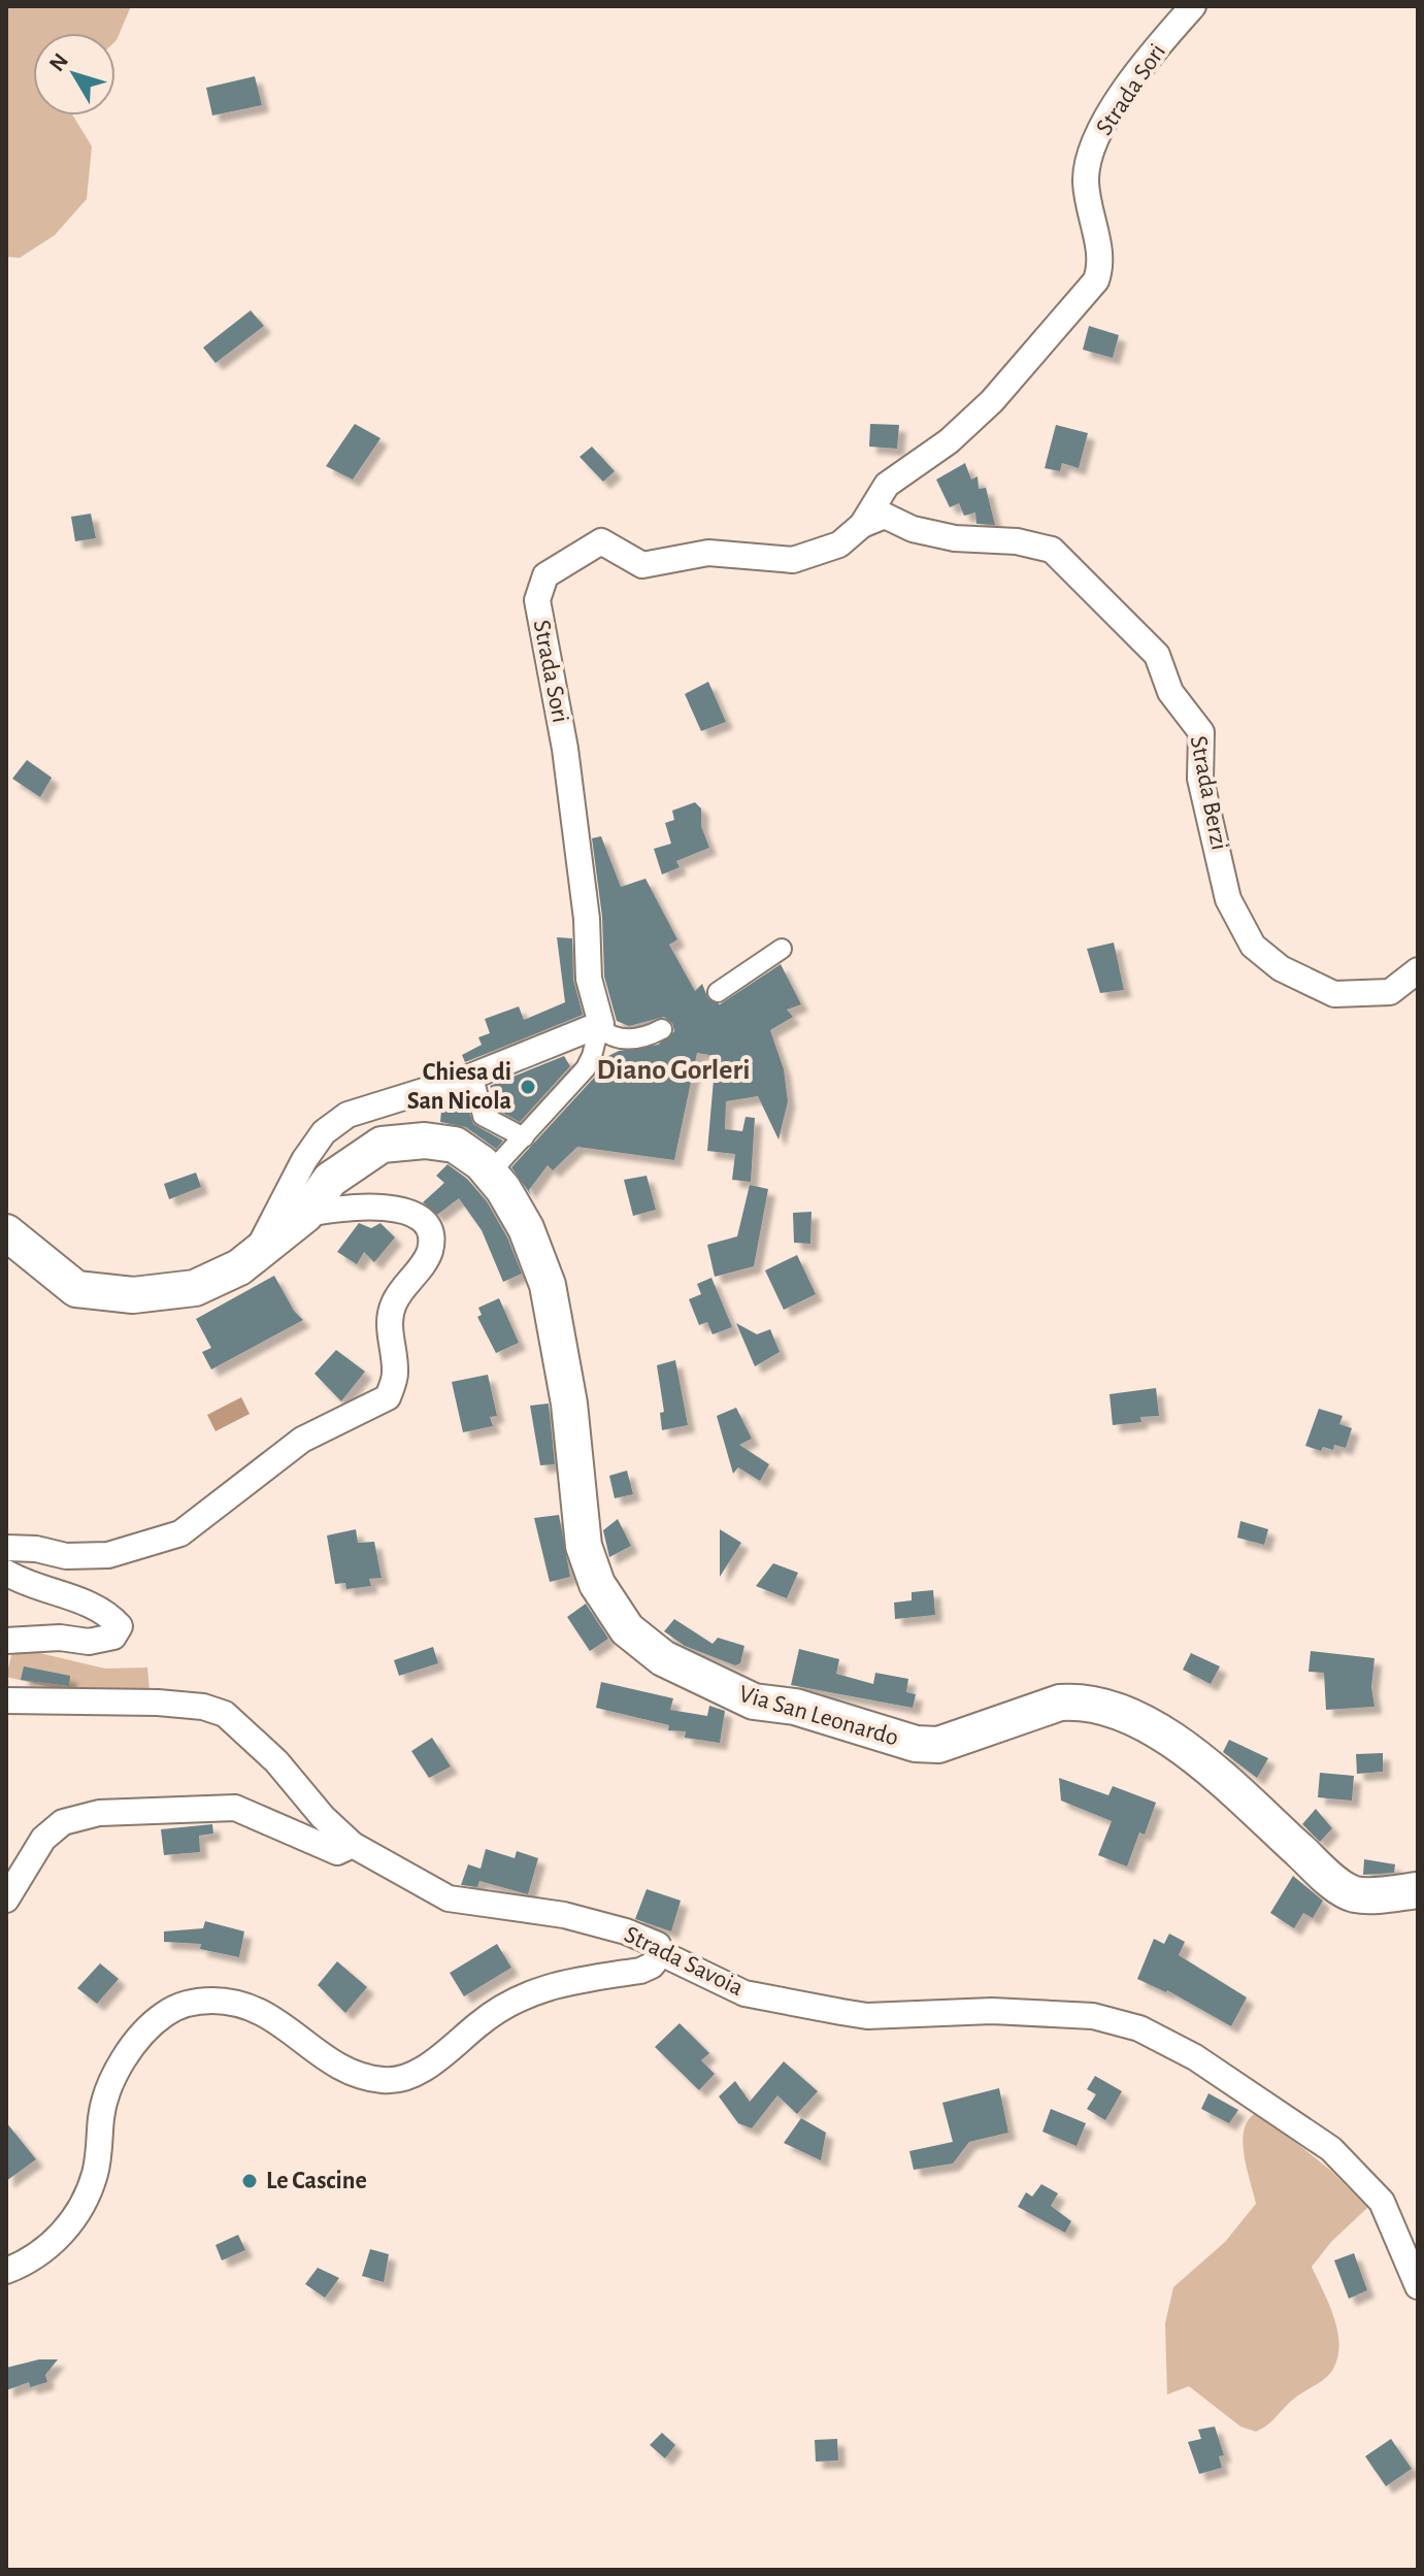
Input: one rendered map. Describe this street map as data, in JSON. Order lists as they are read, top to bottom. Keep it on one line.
{"streets":{"main road":["Via San Leonardo"],"street":["Strada Sori","Strada Berzi","Strada Savoia"]},"crossings":[["Strada Sori","Strada Berzi"]],"districts":["Diano Gorleri"],"places":["Chiesa di San Nicola","Le Cascine"],"north":"top left"}
